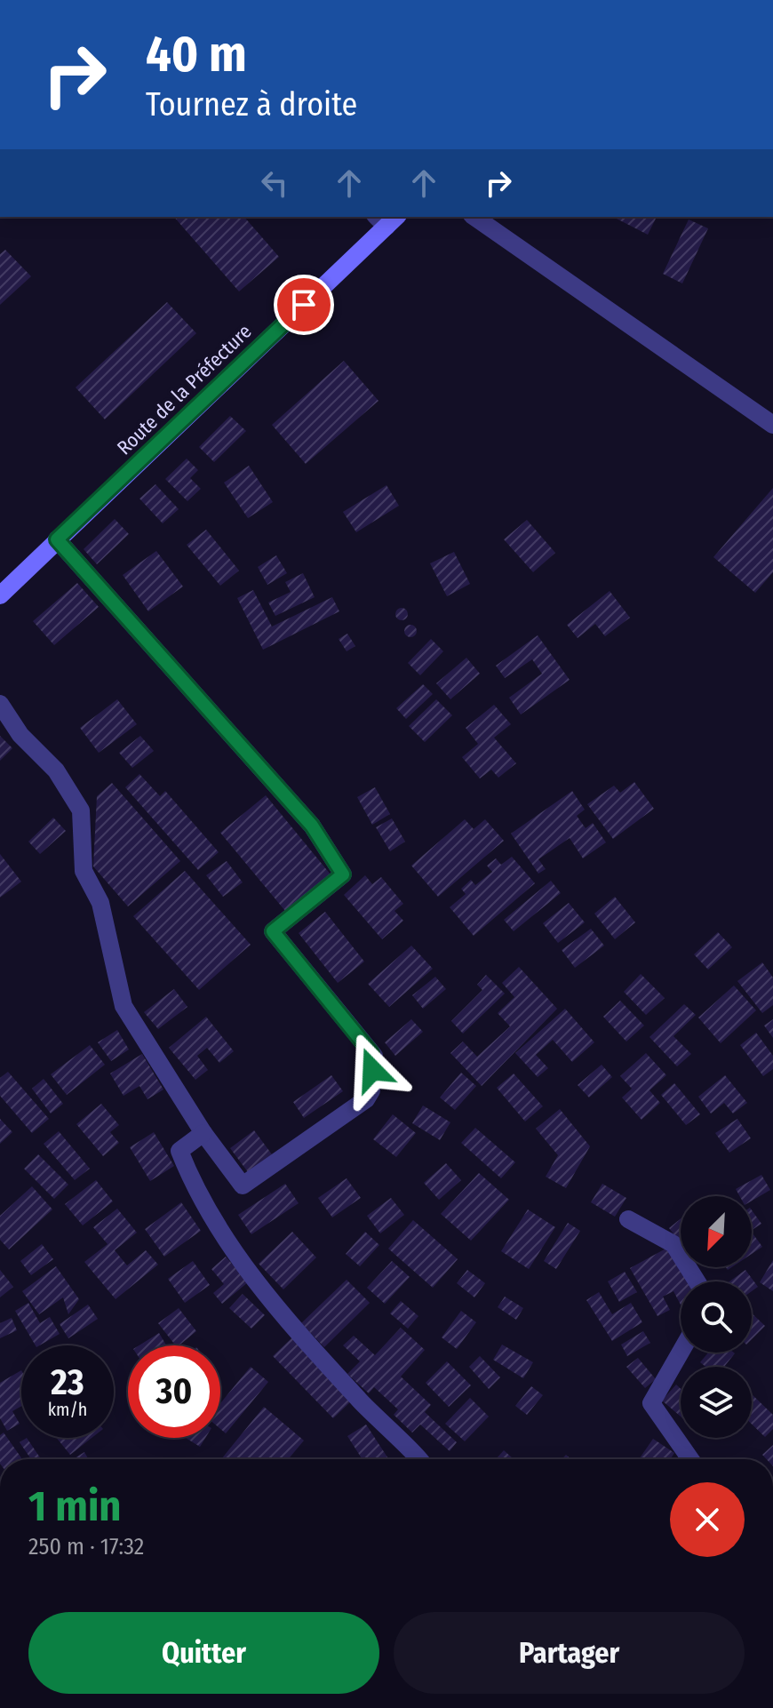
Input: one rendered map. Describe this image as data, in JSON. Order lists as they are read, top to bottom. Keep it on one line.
{"streets":{"street":["Route de la Préfecture"]},"north":"bottom left","page":{"turn":["40 m","Tournez à droite"],"speed":"23 km/h","limit":"30","heading":["1 min","250 m · 17:32"],"buttons":["Quitter","Partager"]}}
